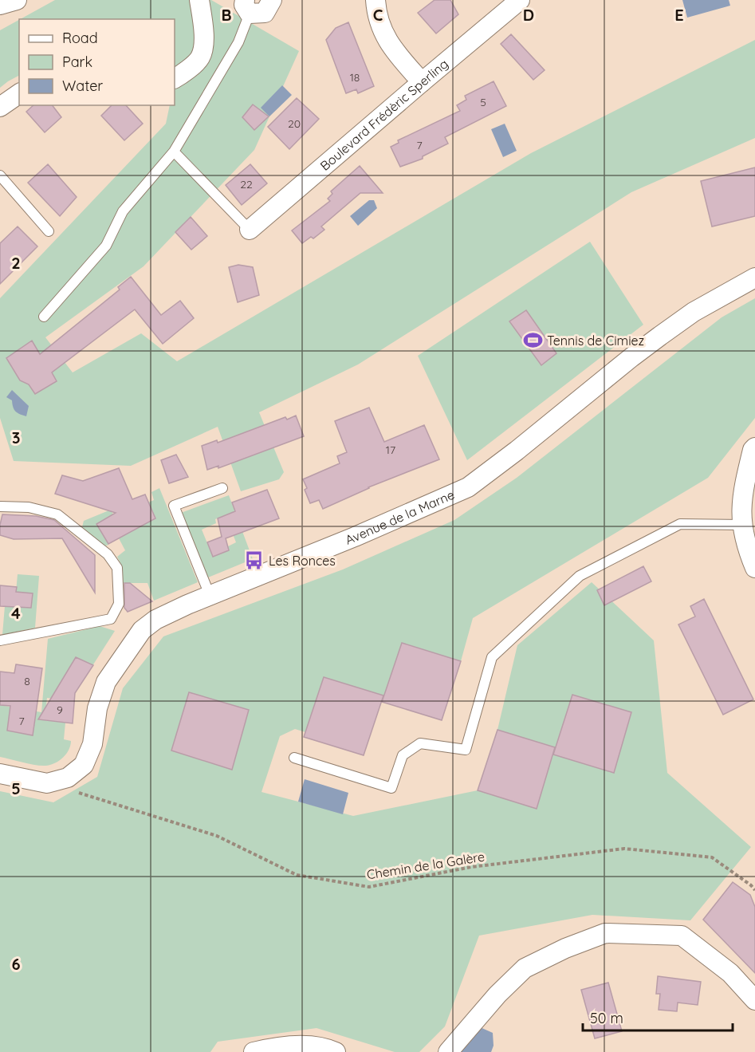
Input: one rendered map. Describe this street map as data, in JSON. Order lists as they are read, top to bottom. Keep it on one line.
{"streets":{"street":["Boulevard Frédèric Sperling","Avenue de la Marne"],"path":["Chemin de la Galère"]},"crossings":[["Avenue de la Marne","Chemin de la Galère"]],"places":{"sports":["Tennis de Cimiez"],"bus stop":["Les Ronces"]},"house_numbers":["18","5","20","7","22","17","8","9","7"],"legend":["Road","Park","Water"],"scale_bar":"50 m","grid":{"columns":["B","C","D","E"],"rows":["2","3","4","5","6"]}}
